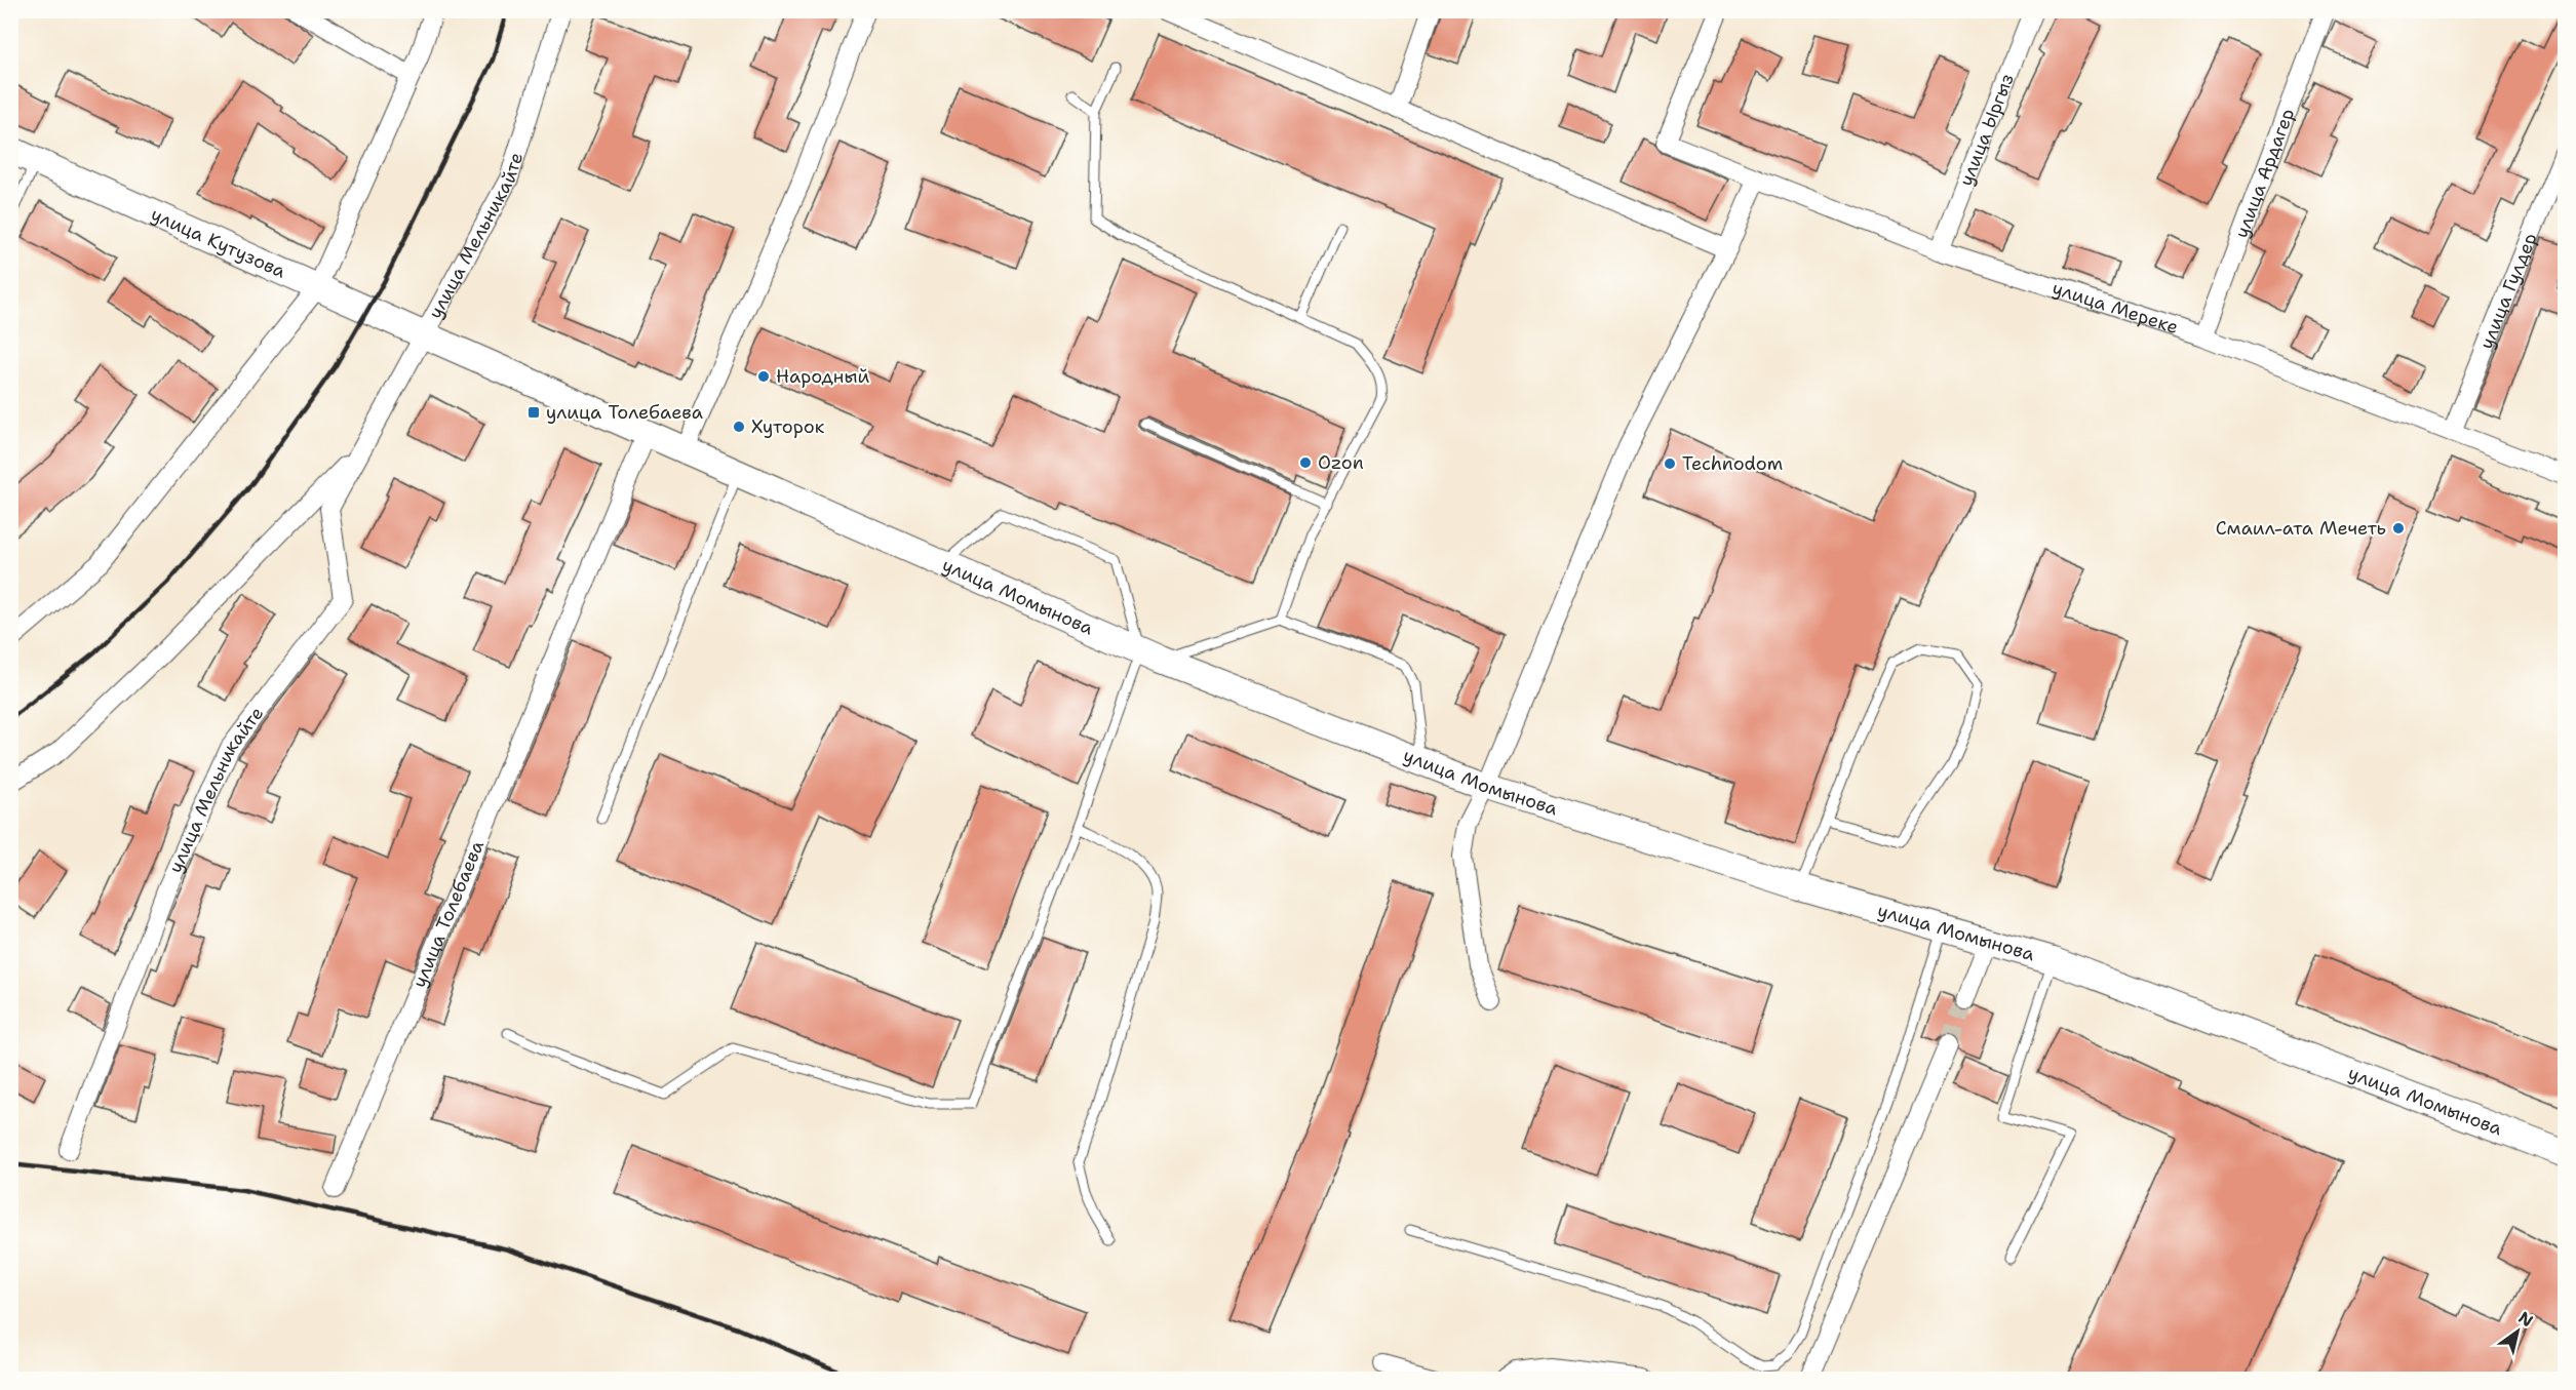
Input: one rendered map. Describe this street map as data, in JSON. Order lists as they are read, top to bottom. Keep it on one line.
{"streets":{"main road":["улица Кутузова","улица Момынова"],"street":["улица Ыргыз","улица Ардагер","улица Мельникайте","улица Гулдер","улица Мереке","улица Толебаева"]},"crossings":[["улица Ыргыз","улица Мереке"],["улица Ардагер","улица Мереке"],["улица Мельникайте","улица Кутузова"],["улица Мельникайте","улица Момынова"],["улица Кутузова","улица Момынова"],["улица Гулдер","улица Мереке"],["улица Момынова","улица Толебаева"]],"places":{"other":["Народный","Хуторок","Ozon","Technodom","Смаил-ата Мечеть"],"transit":["улица Толебаева"]},"north":"top right"}
